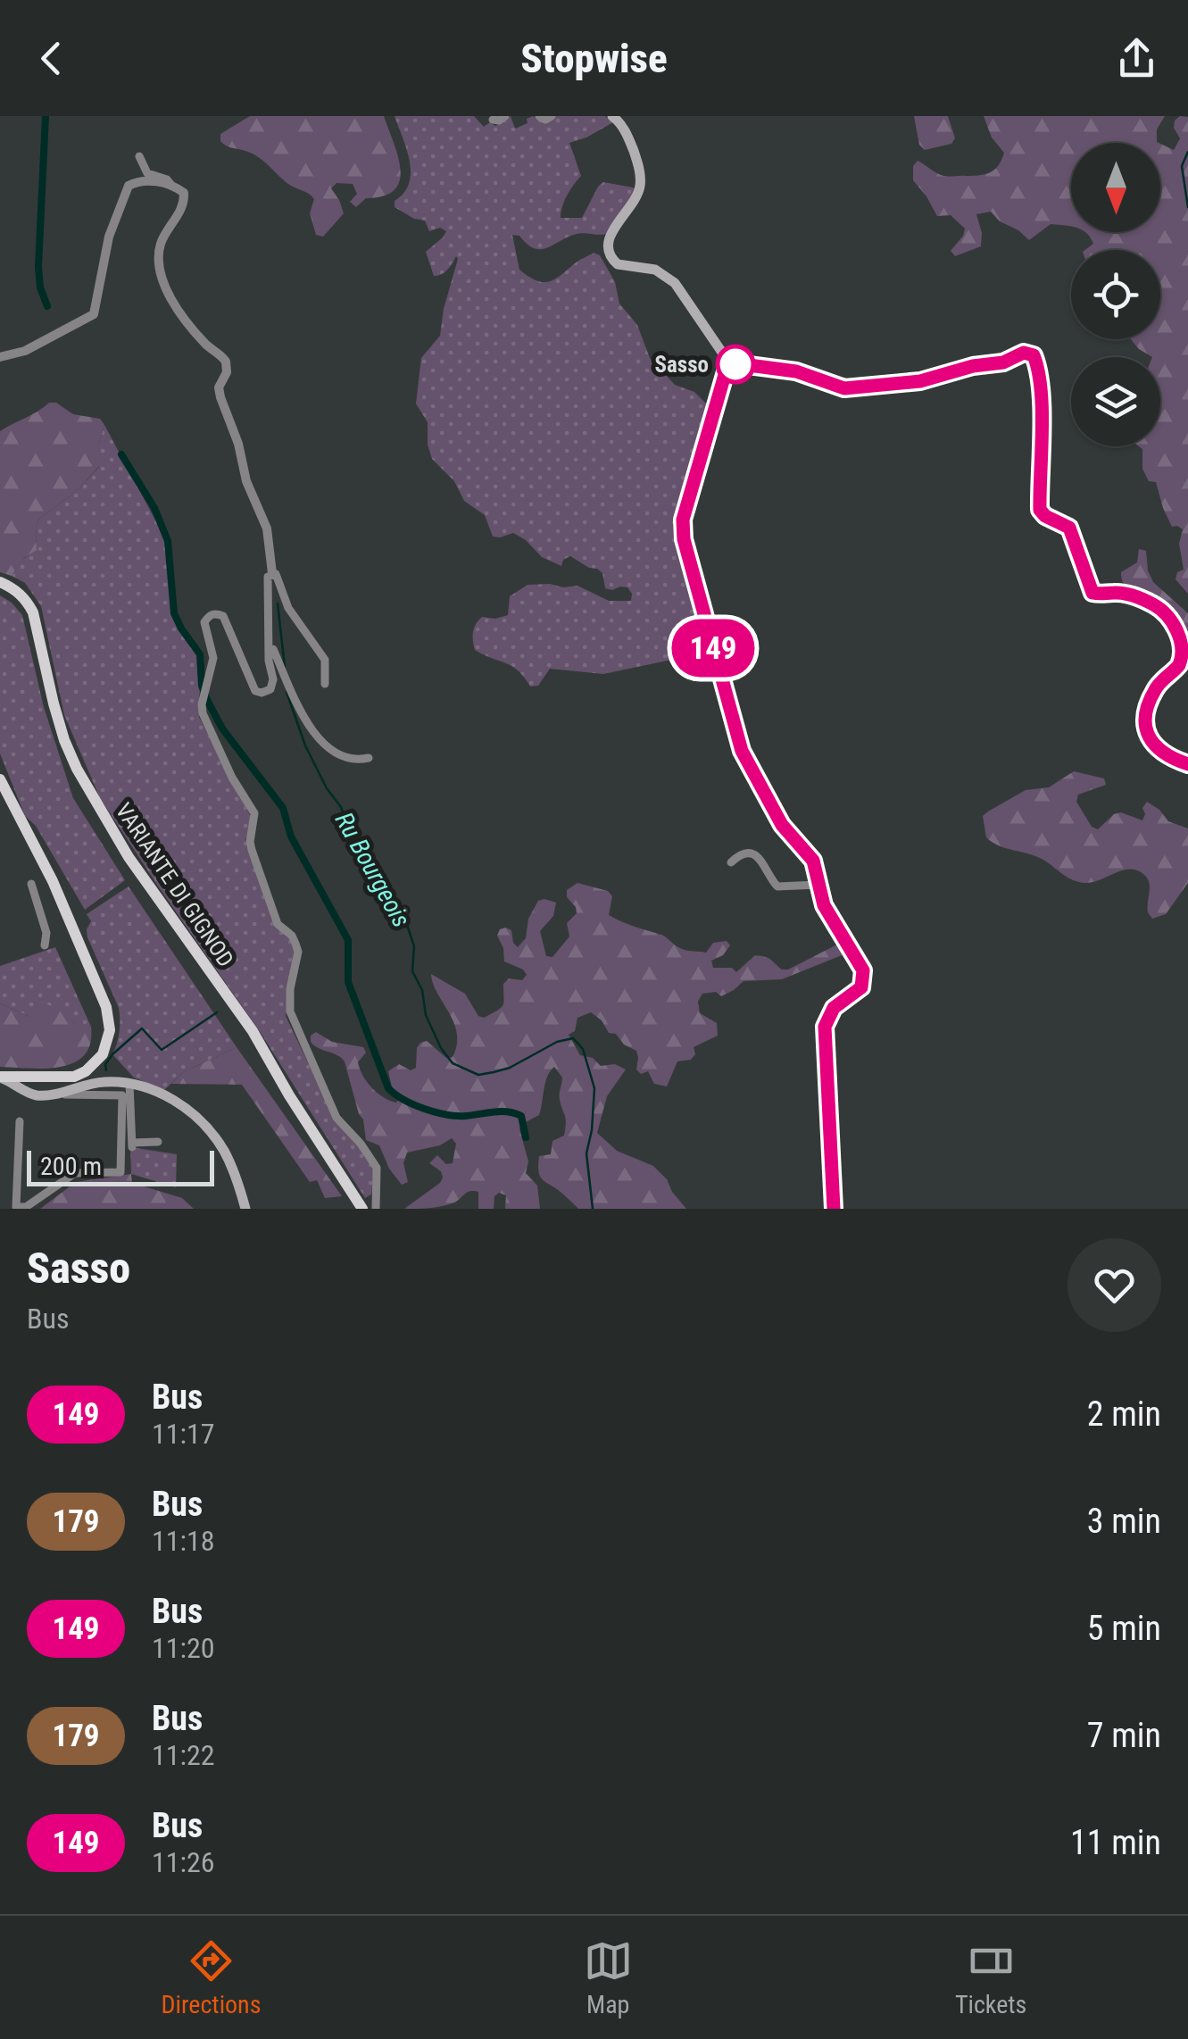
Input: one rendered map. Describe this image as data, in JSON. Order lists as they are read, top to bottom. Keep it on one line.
{"streets":{"main road":["VARIANTE DI GIGNOD"]},"water":["Ru Bourgeois"],"places":["Sasso"],"lines":["bus line 149"],"scale_bar":"200 m","north":"bottom","page":{"header":"Stopwise","on_map":"149","scale":"200 m","heading":["Sasso","Bus"],"list":[{"mark":"149","name":"Bus","note":"11:17","value":"2 min"},{"mark":"179","name":"Bus","note":"11:18","value":"3 min"},{"mark":"149","name":"Bus","note":"11:20","value":"5 min"},{"mark":"179","name":"Bus","note":"11:22","value":"7 min"},{"mark":"149","name":"Bus","note":"11:26","value":"11 min"}],"tabs":["Directions","Map","Tickets"]}}
